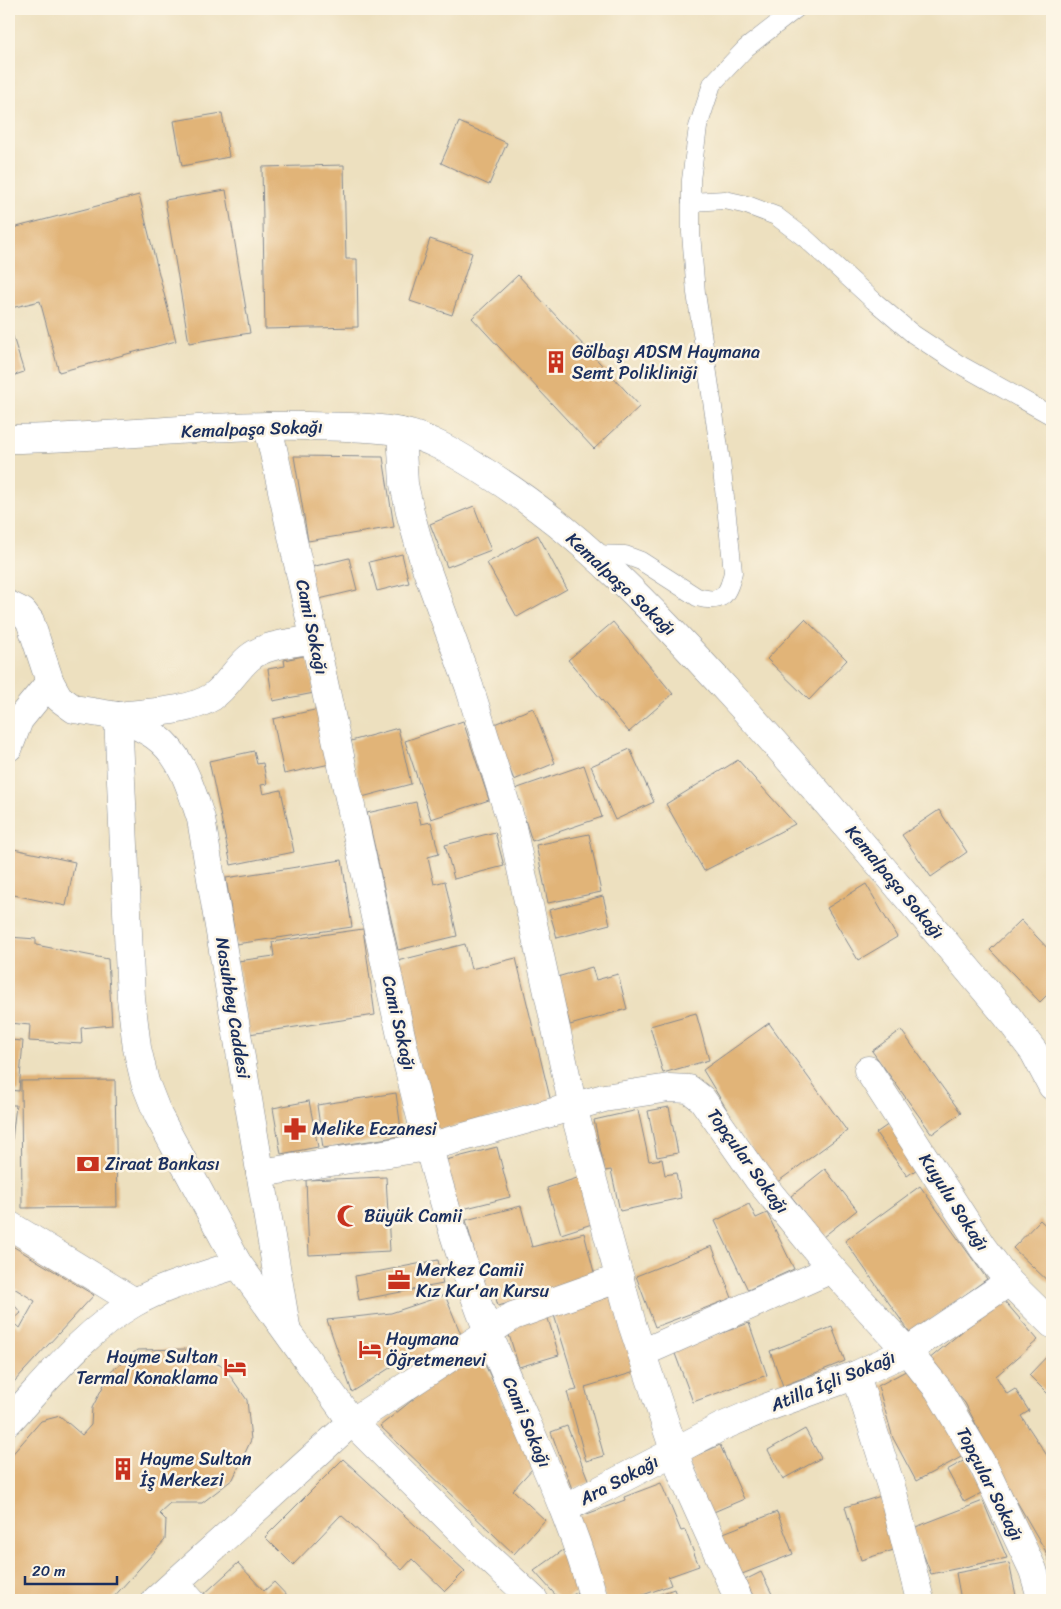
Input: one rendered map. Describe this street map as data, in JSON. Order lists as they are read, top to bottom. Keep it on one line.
{"streets":{"street":["Kemalpaşa Sokağı","Cami Sokağı","Nasuhbey Caddesi","Topçular Sokağı","Kuyulu Sokağı","Atilla İçli Sokağı","Ara Sokağı"]},"crossings":[["Kemalpaşa Sokağı","Cami Sokağı"],["Cami Sokağı","Topçular Sokağı"],["Cami Sokağı","Ara Sokağı"],["Nasuhbey Caddesi","Topçular Sokağı"],["Topçular Sokağı","Atilla İçli Sokağı"],["Kuyulu Sokağı","Atilla İçli Sokağı"],["Atilla İçli Sokağı","Ara Sokağı"]],"places":{"building":["Gölbaşı ADSM Haymana Semt Polikliniği","Hayme Sultan İş Merkezi"],"pharmacy":["Melike Eczanesi"],"bank":["Ziraat Bankası"],"mosque":["Büyük Camii"],"office":["Merkez Camii Kız Kur'an Kursu"],"hotel":["Haymana Öğretmenevi","Hayme Sultan Termal Konaklama"]},"scale_bar":"20 m"}
